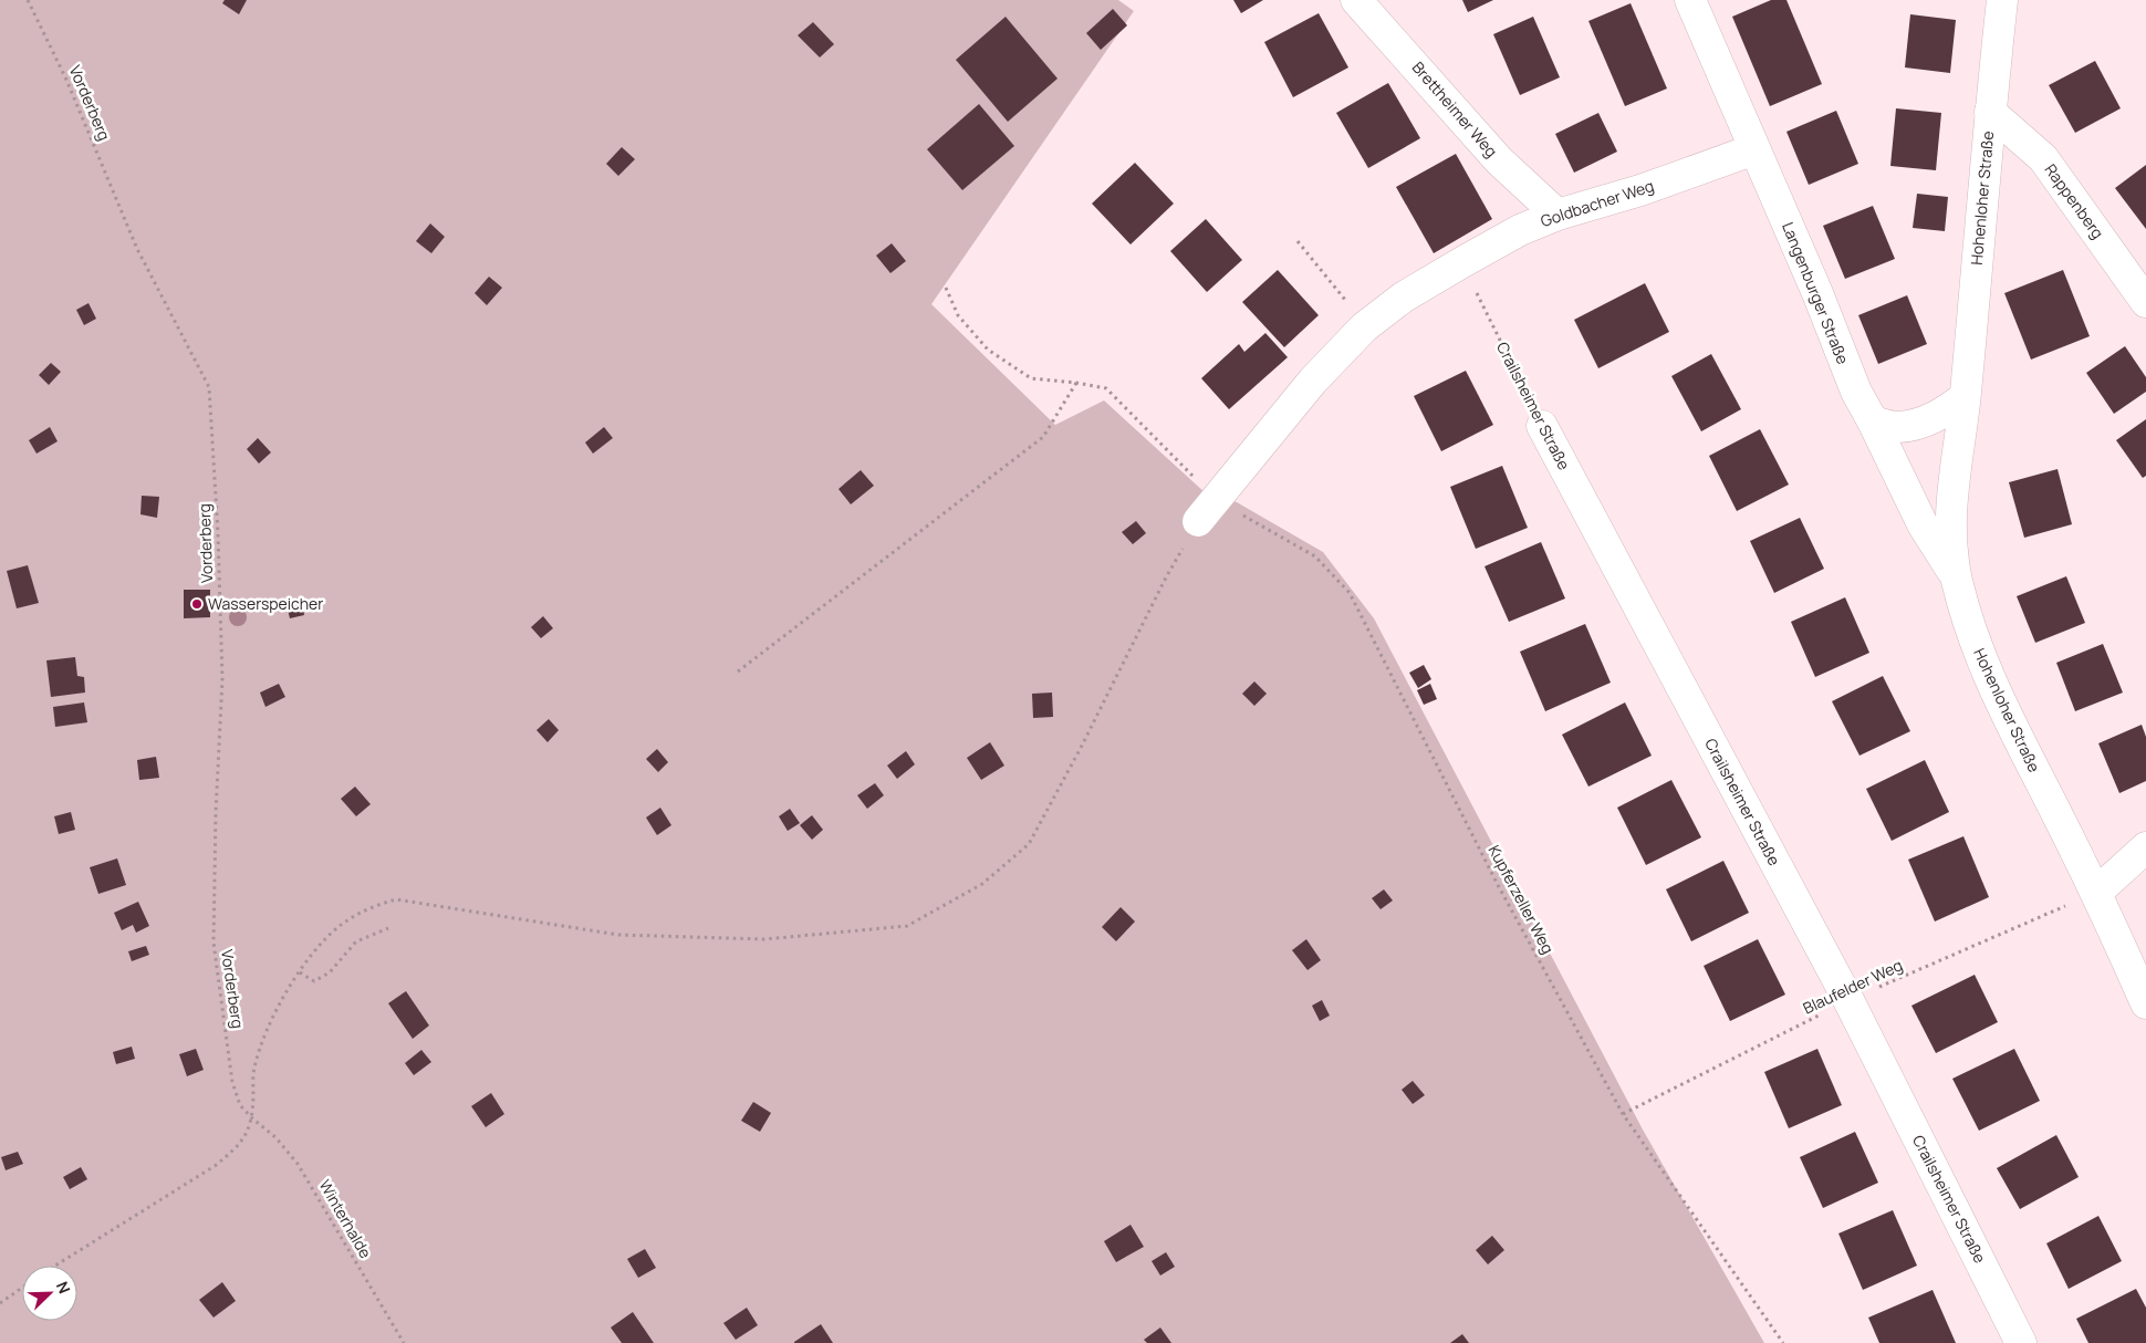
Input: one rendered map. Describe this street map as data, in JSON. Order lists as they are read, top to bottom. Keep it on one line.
{"streets":{"street":["Brettheimer Weg","Hohenloher Straße","Rappenberg","Goldbacher Weg","Langenburger Straße","Crailsheimer Straße"],"path":["Vorderberg","Kupferzeller Weg","Blaufelder Weg","Winterhalde"]},"crossings":[["Vorderberg","Winterhalde"],["Brettheimer Weg","Goldbacher Weg"],["Hohenloher Straße","Rappenberg"],["Hohenloher Straße","Langenburger Straße"],["Hohenloher Straße","Blaufelder Weg"],["Goldbacher Weg","Langenburger Straße"],["Goldbacher Weg","Crailsheimer Straße"],["Goldbacher Weg","Kupferzeller Weg"],["Crailsheimer Straße","Blaufelder Weg"],["Kupferzeller Weg","Blaufelder Weg"]],"places":["Wasserspeicher"],"north":"top right"}
